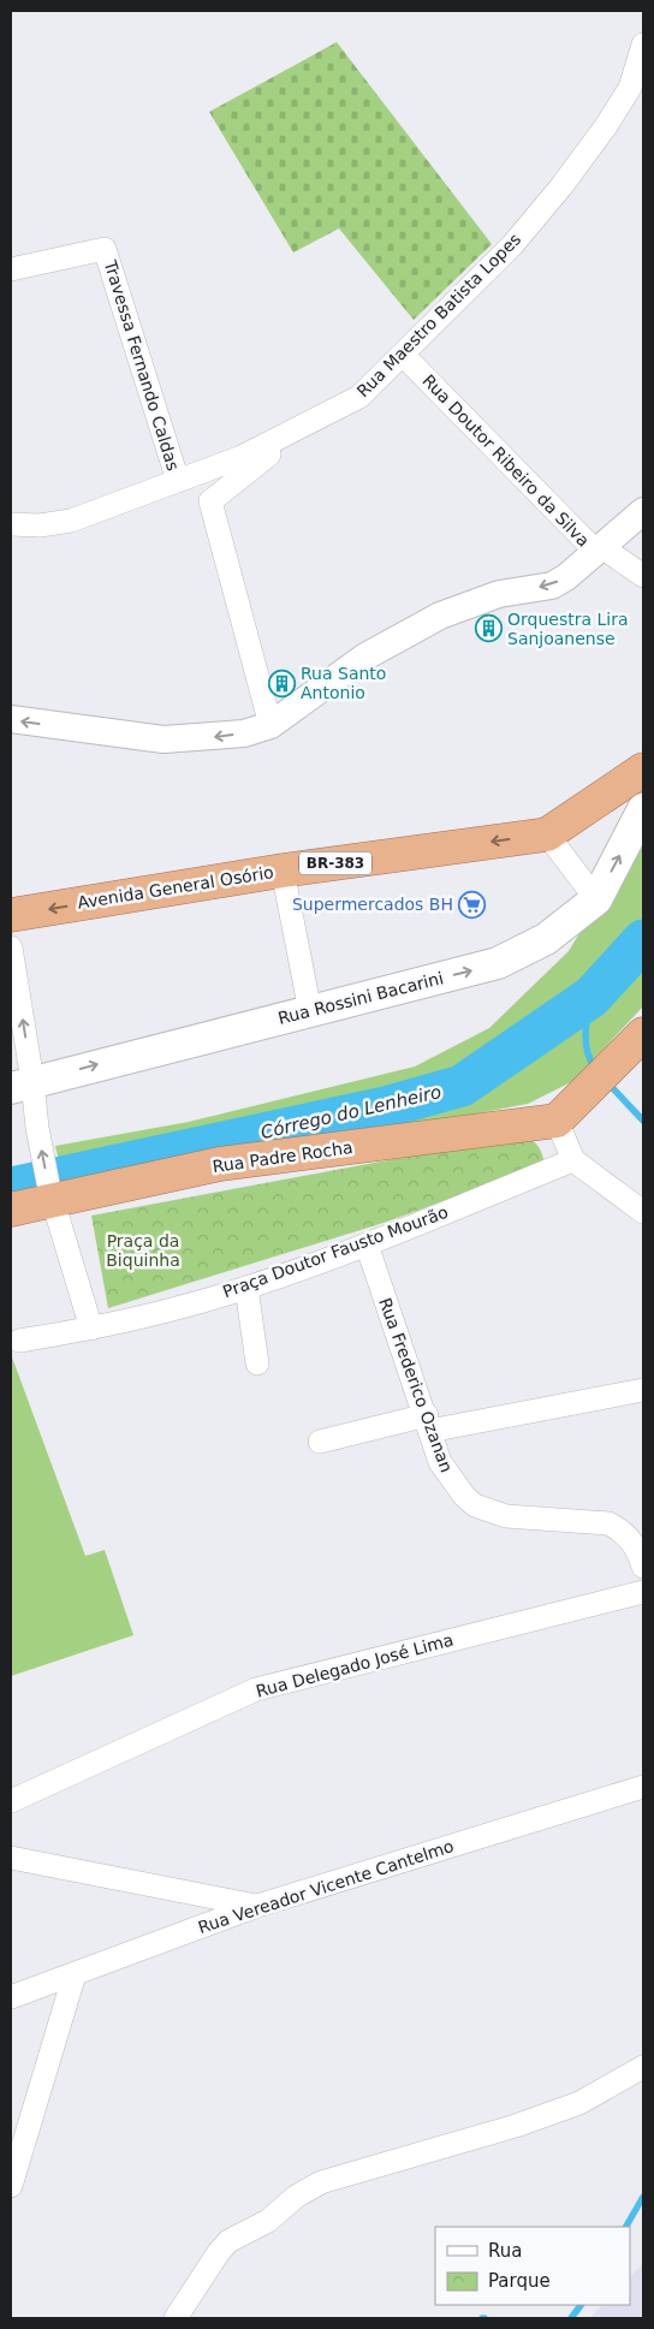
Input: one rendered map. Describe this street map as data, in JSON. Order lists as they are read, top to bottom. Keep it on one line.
{"streets":{"highway":["BR-383","Avenida General Osório","Rua Padre Rocha"],"main road":["Rua Rossini Bacarini"],"street":["Rua Maestro Batista Lopes","Travessa Fernando Caldas","Rua Doutor Ribeiro da Silva","Praça Doutor Fausto Mourão","Rua Frederico Ozanan","Rua Delegado José Lima","Rua Vereador Vicente Cantelmo"]},"crossings":[["Rua Maestro Batista Lopes","Travessa Fernando Caldas"],["Rua Maestro Batista Lopes","Rua Doutor Ribeiro da Silva"],["Praça Doutor Fausto Mourão","Rua Frederico Ozanan"]],"one_way":["Avenida General Osório","Rua Rossini Bacarini"],"water":["Córrego do Lenheiro"],"parks":["Praça da Biquinha"],"places":{"building":["Orquestra Lira Sanjoanense","Rua Santo Antonio"],"supermarket":["Supermercados BH"]},"legend":["Rua","Parque"]}
